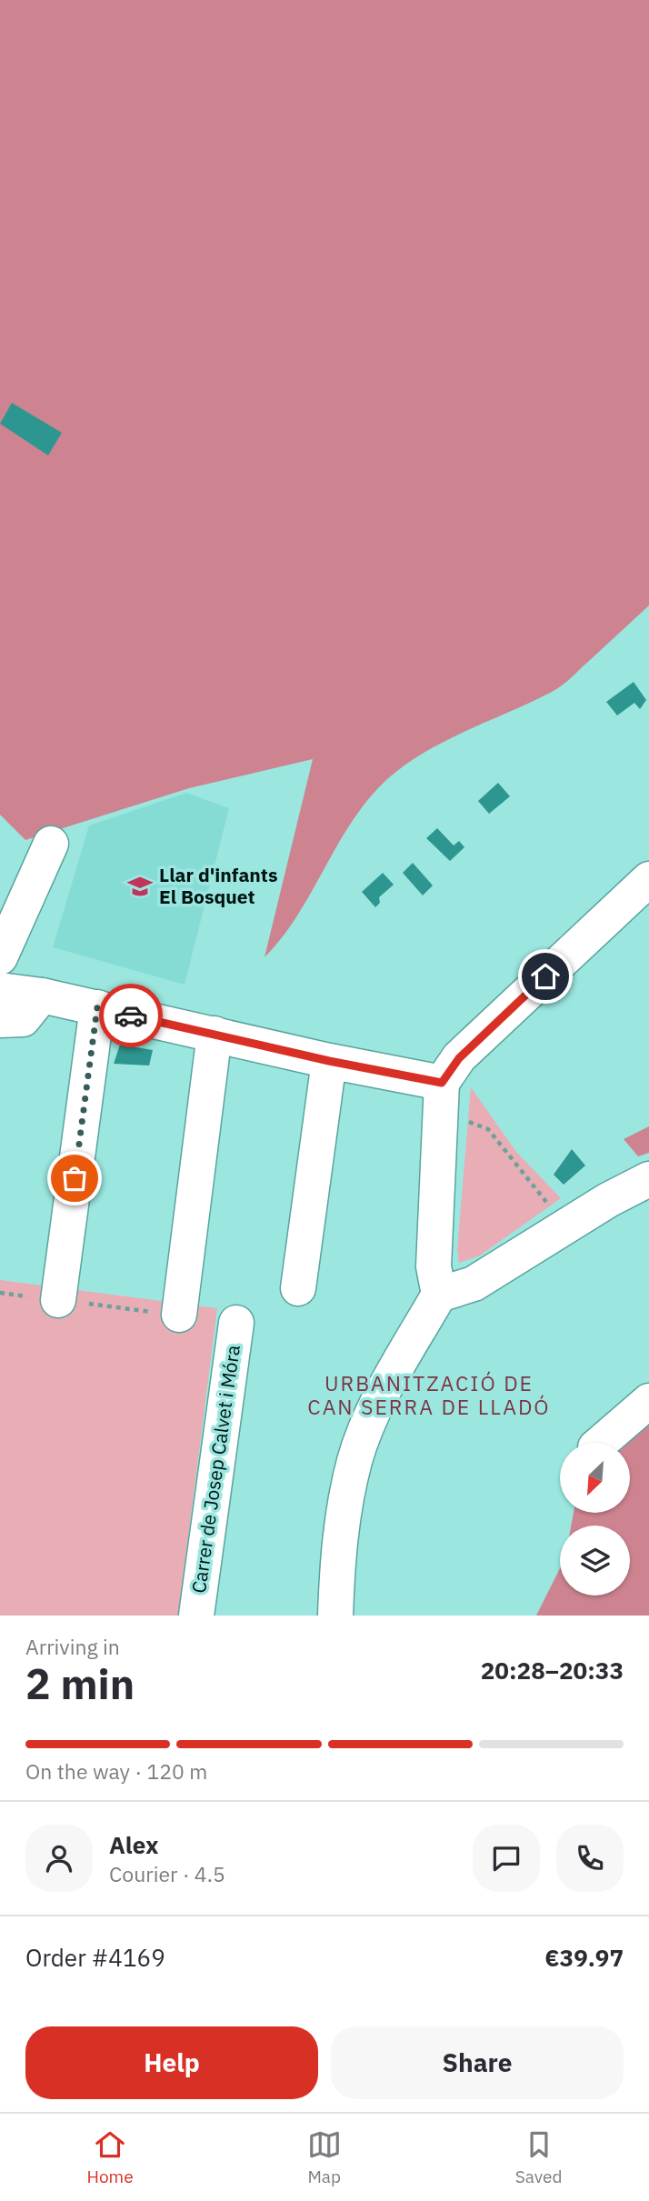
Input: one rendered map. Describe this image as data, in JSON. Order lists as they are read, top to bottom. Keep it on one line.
{"streets":{"street":["Carrer de Josep Calvet i Móra"]},"districts":["URBANITZACIÓ DE CAN SERRA DE LLADÓ"],"places":{"school or university":["Llar d'infants El Bosquet"]},"north":"bottom left","page":{"heading":["2 min","Arriving in","20:28–20:33"],"panel":["Alex","Courier · 4.5","Order #4169","€39.97"],"bar":"On the way · 120 m","buttons":["Help","Share"],"tabs":["Home","Map","Saved"]}}
